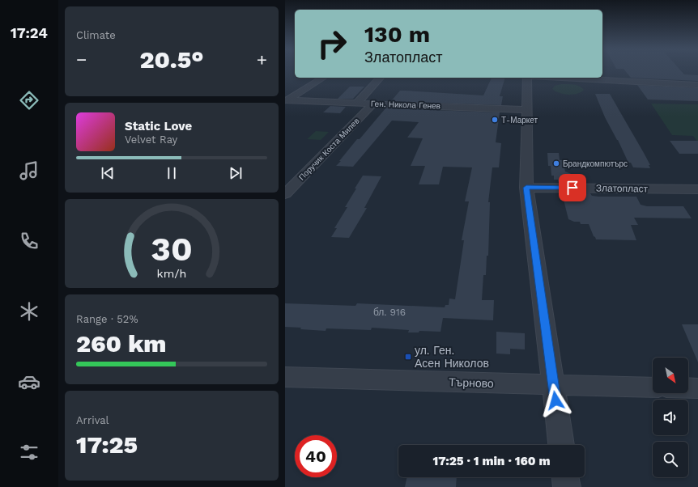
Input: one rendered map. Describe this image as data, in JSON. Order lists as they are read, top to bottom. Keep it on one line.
{"streets":{"street":["Ген. Никола Генев","Поручик Коста Милев","Златопласт","Търново"]},"crossings":[["Ген. Никола Генев","Поручик Коста Милев"]],"places":{"other":["Т-Маркет","Брандкомпютърс"],"transit":["ул. Ген. Асен Николов"]},"house_numbers":["бл. 916"],"north":"bottom right","page":{"tabs":"17:24","tile":["Climate",["Range · 52%","260 km"],["Arrival","17:25"]],"turn":["130 m","Златопласт"],"heat":["−","20.5°","+"],"song":["Static Love","Velvet Ray"],"limit":"40","trip":"17:25 · 1 min · 160 m","gauge":["30","km/h"]}}
